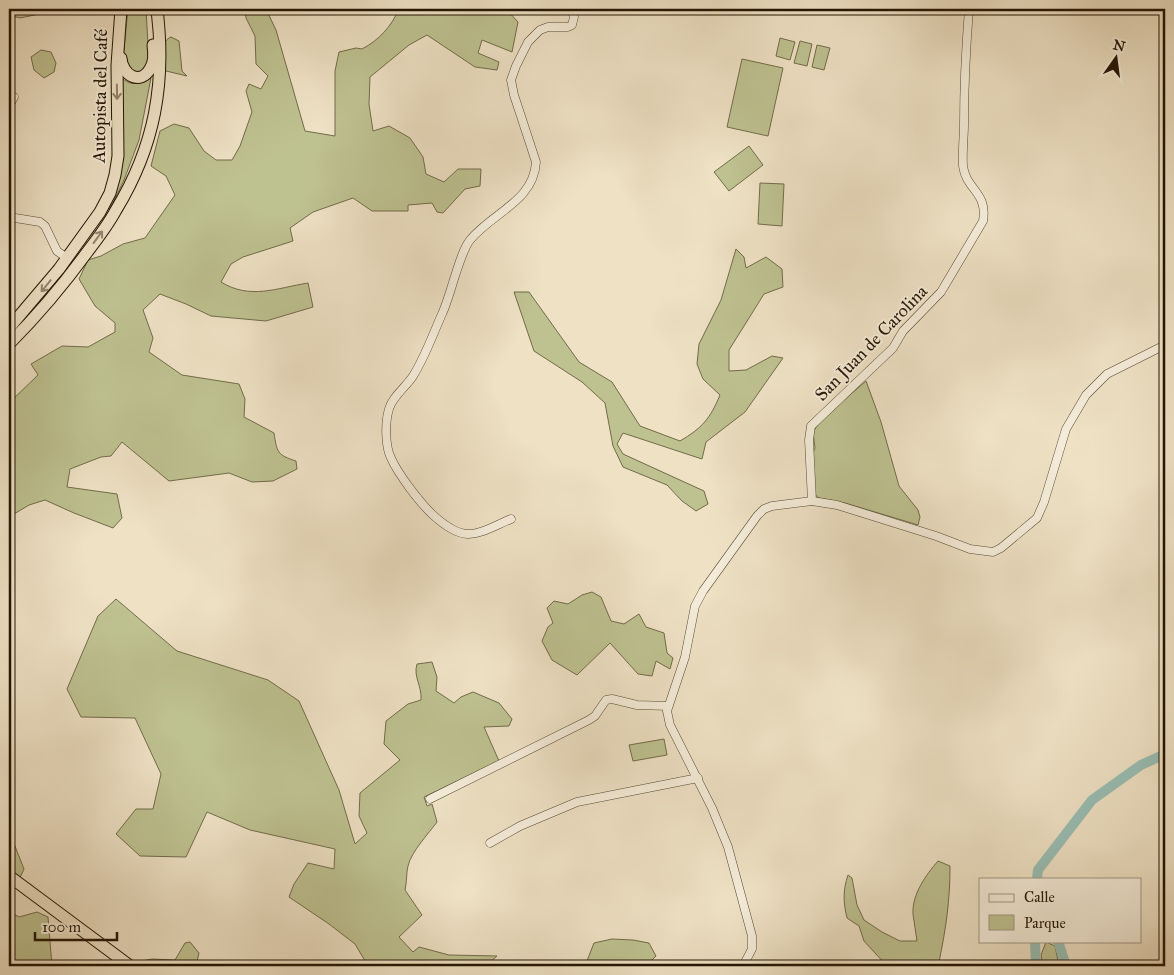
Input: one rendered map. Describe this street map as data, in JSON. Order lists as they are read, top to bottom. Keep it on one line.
{"streets":{"highway":["Autopista del Café"],"street":["San Juan de Carolina"]},"legend":["Calle","Parque"],"scale_bar":"100 m","north":"top"}
